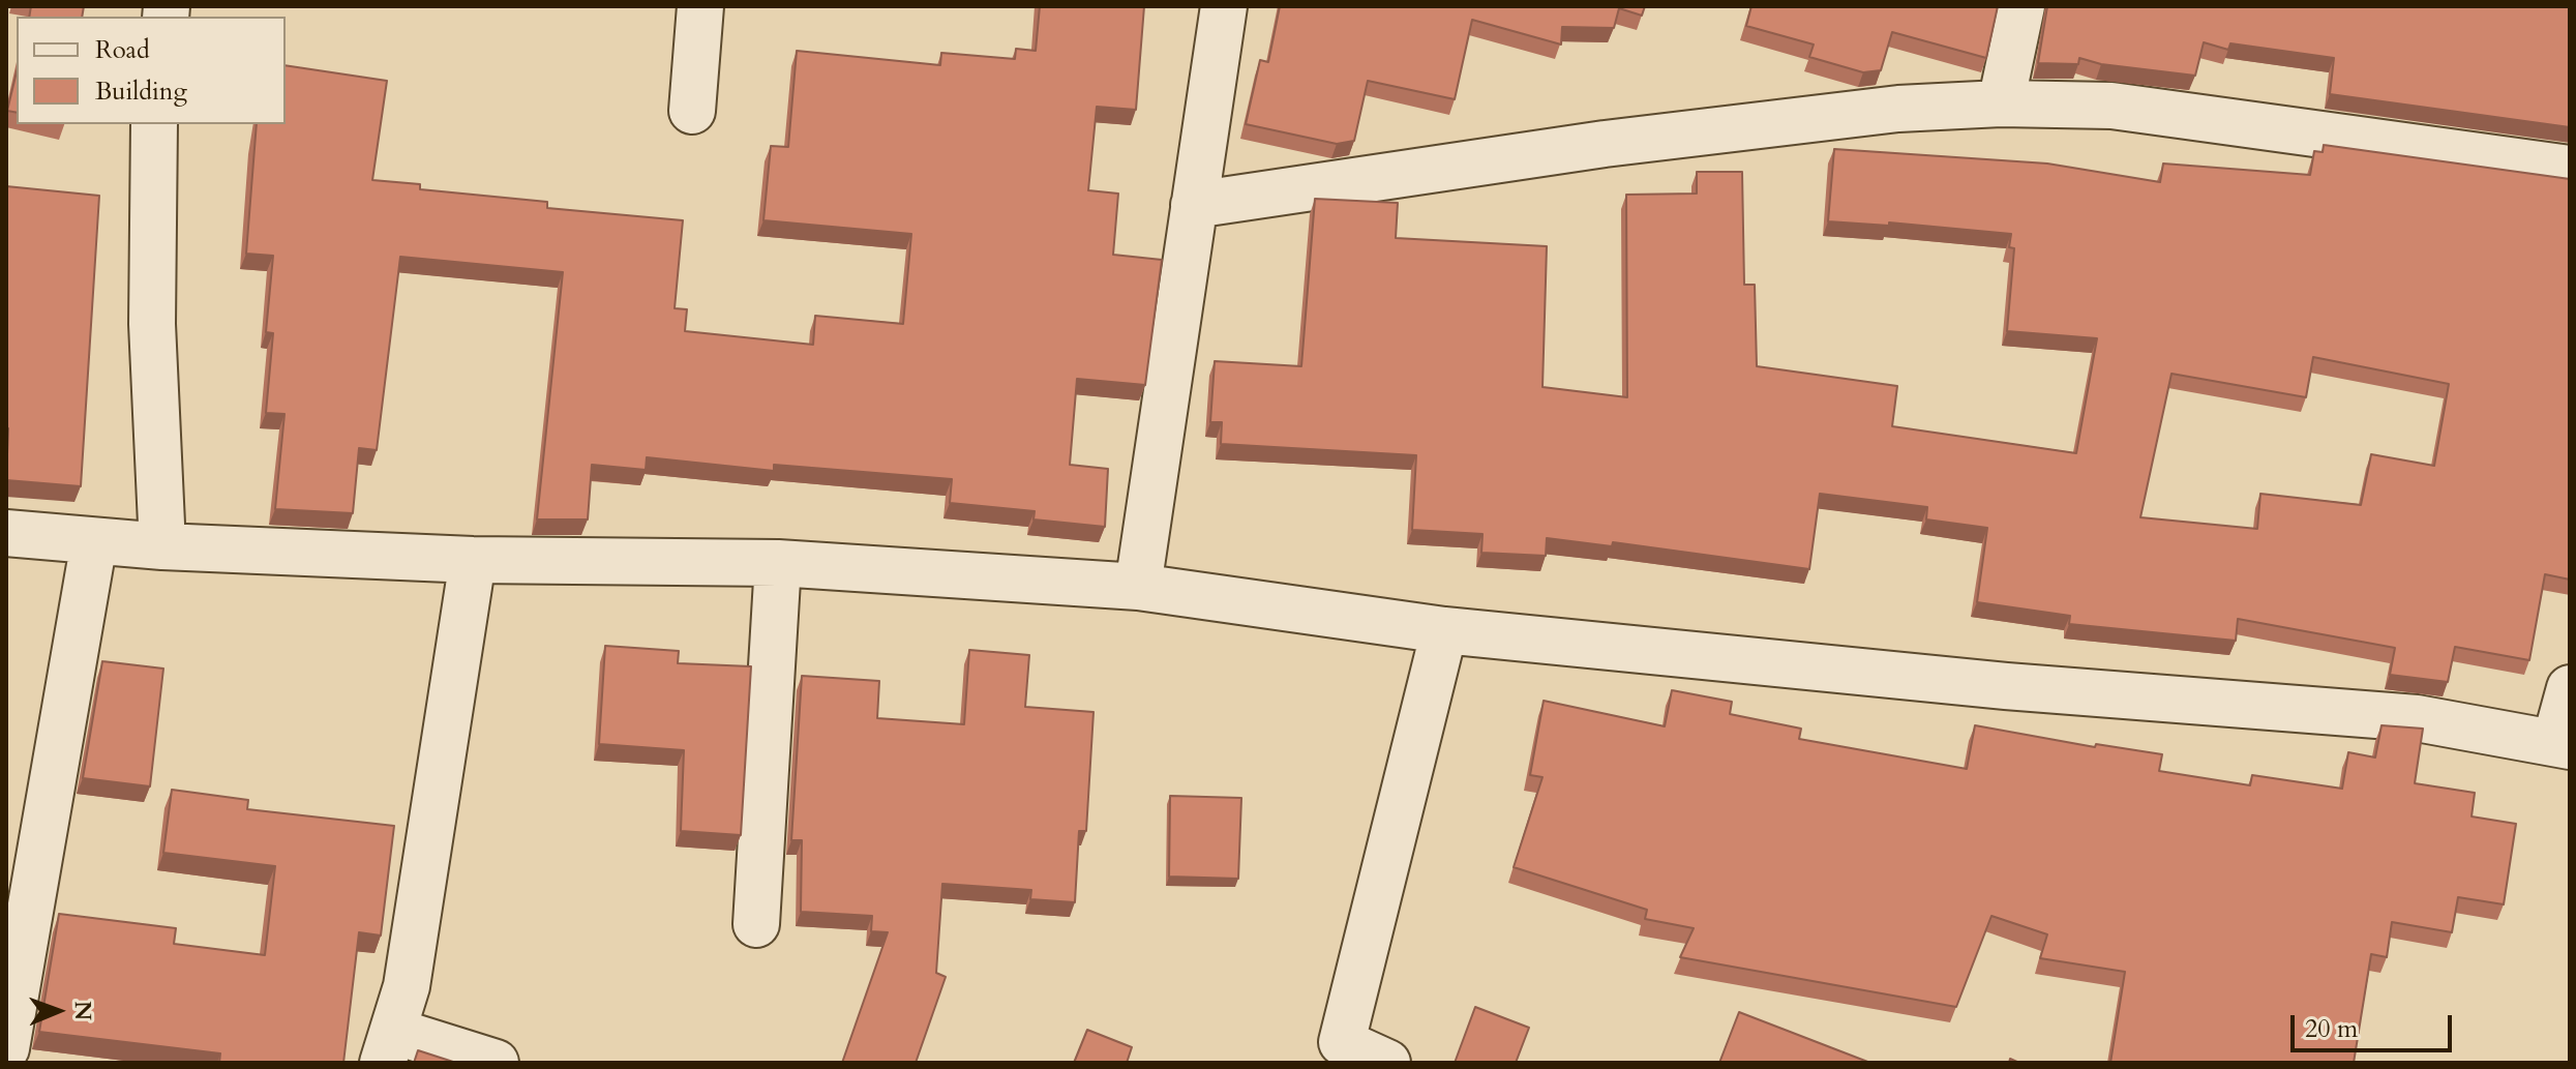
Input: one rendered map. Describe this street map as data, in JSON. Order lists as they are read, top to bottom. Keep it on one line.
{"legend":["Road","Building"],"scale_bar":"20 m","north":"right"}
